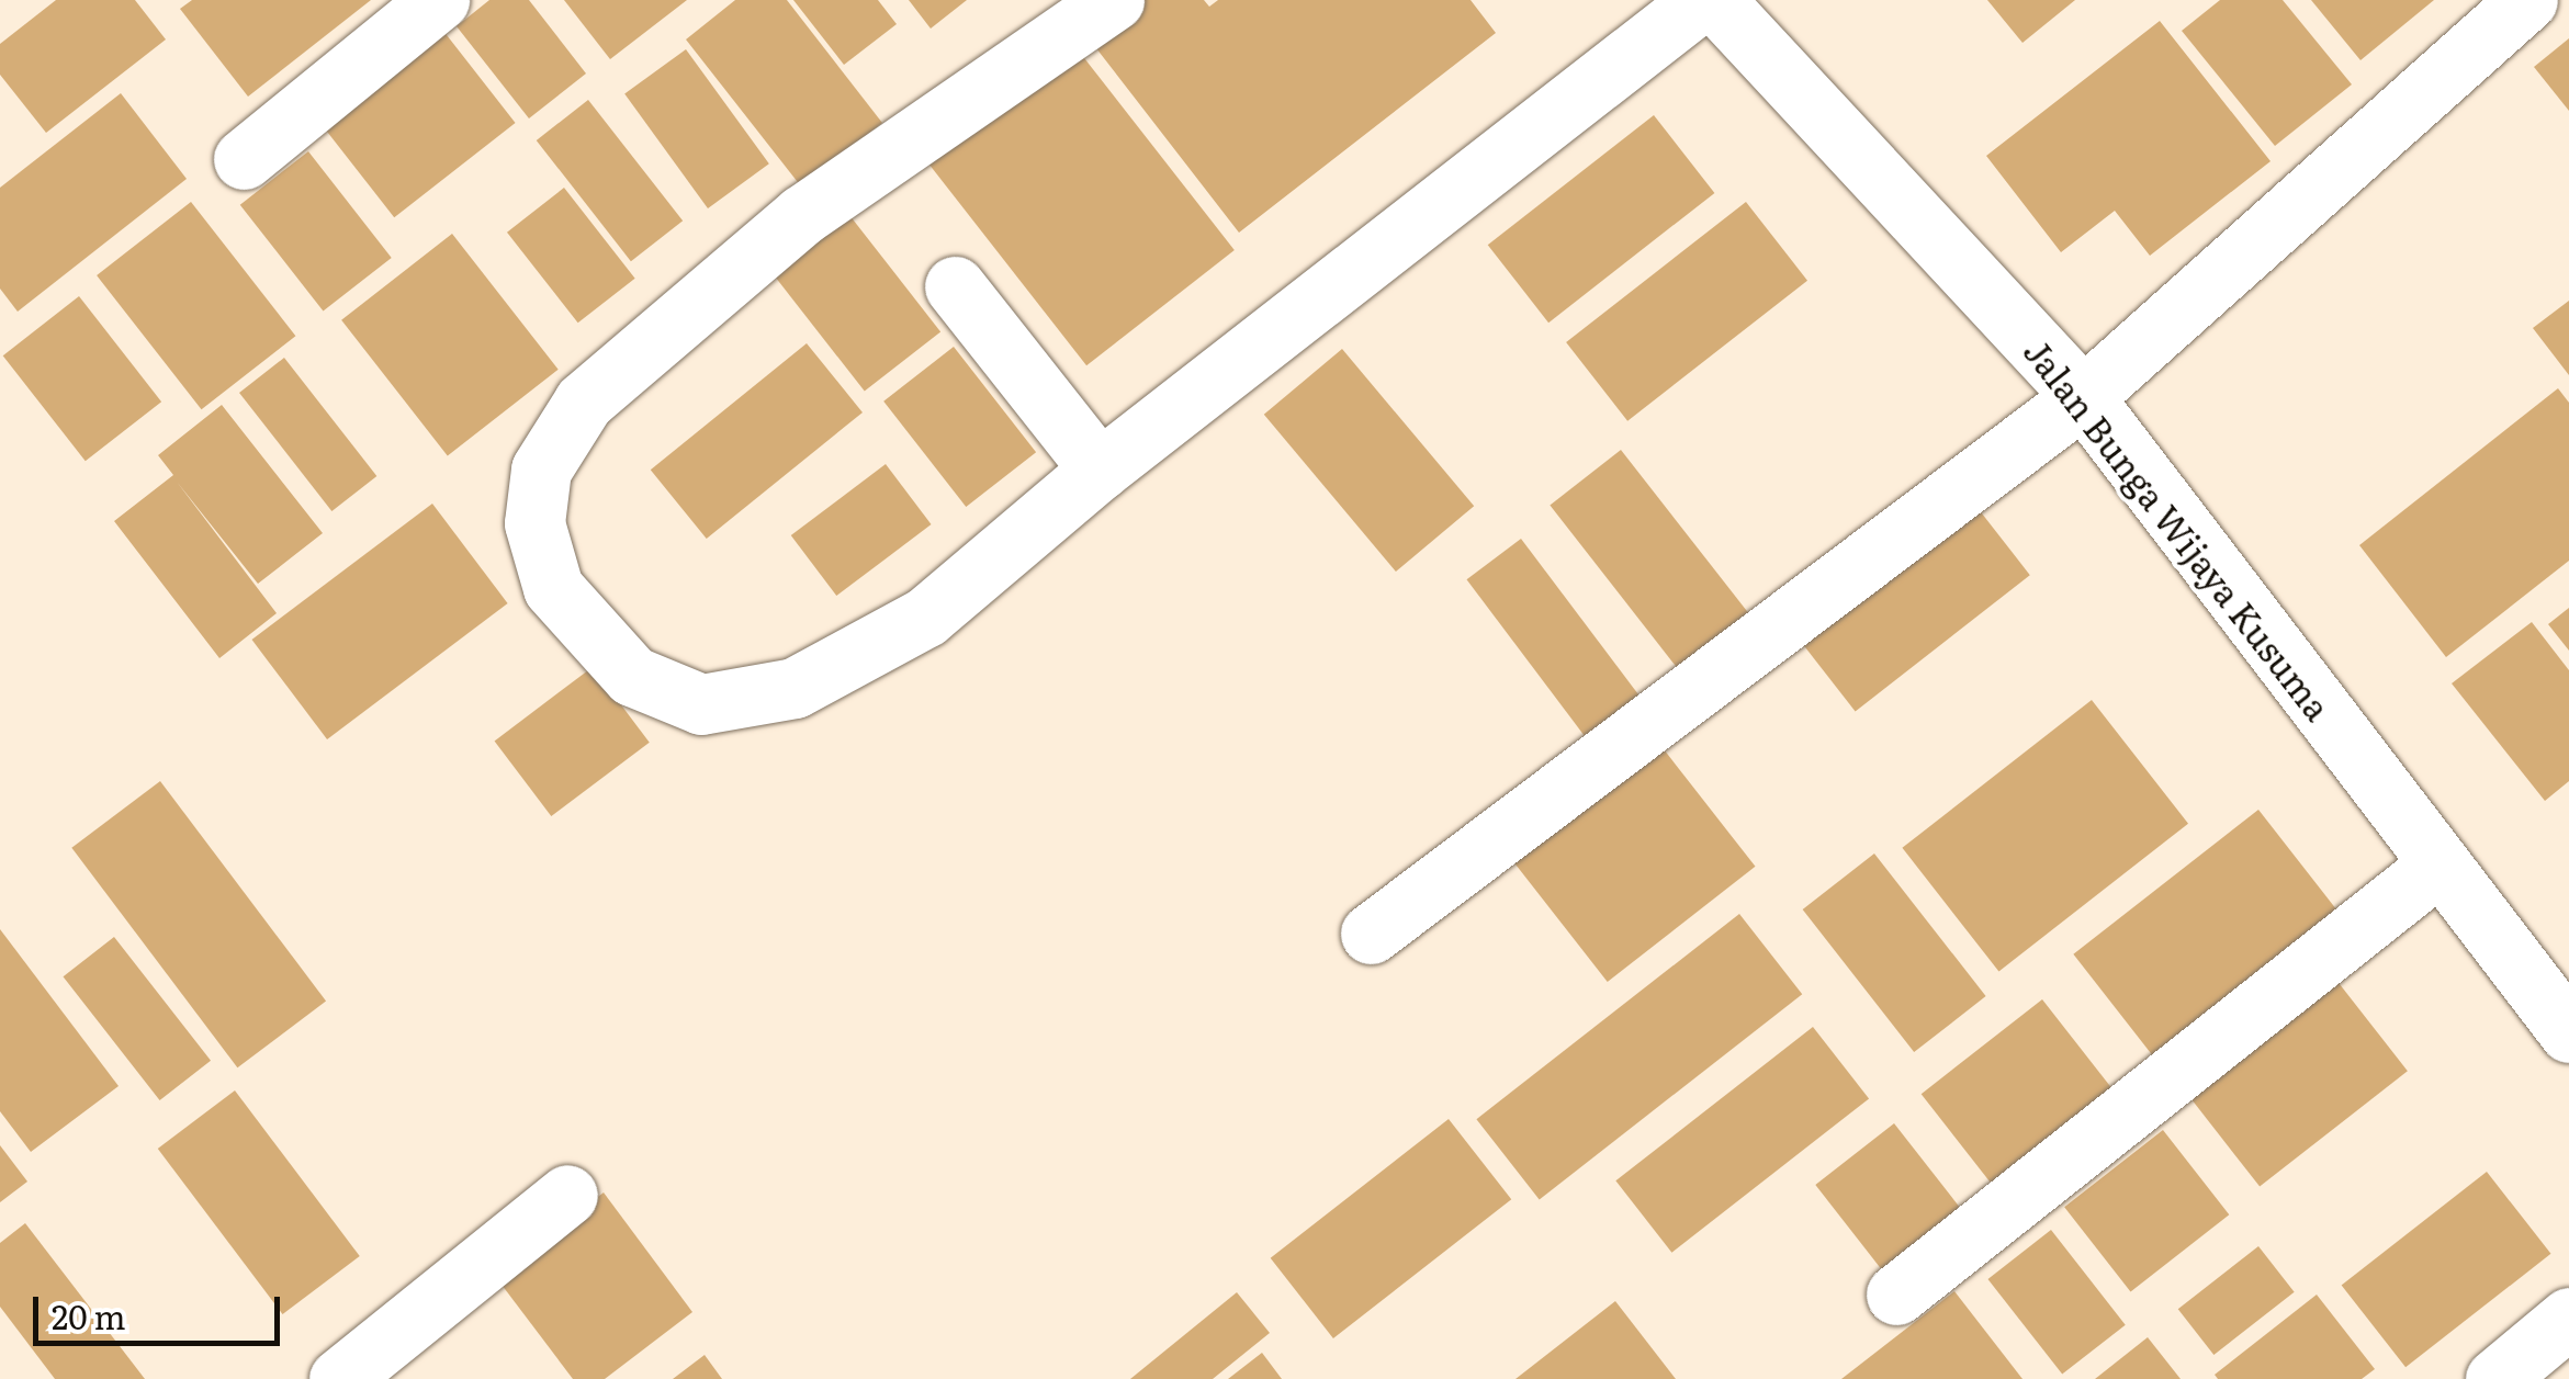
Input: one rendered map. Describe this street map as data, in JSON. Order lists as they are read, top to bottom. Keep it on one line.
{"streets":{"street":["Jalan Bunga Wijaya Kusuma"]},"scale_bar":"20 m"}
